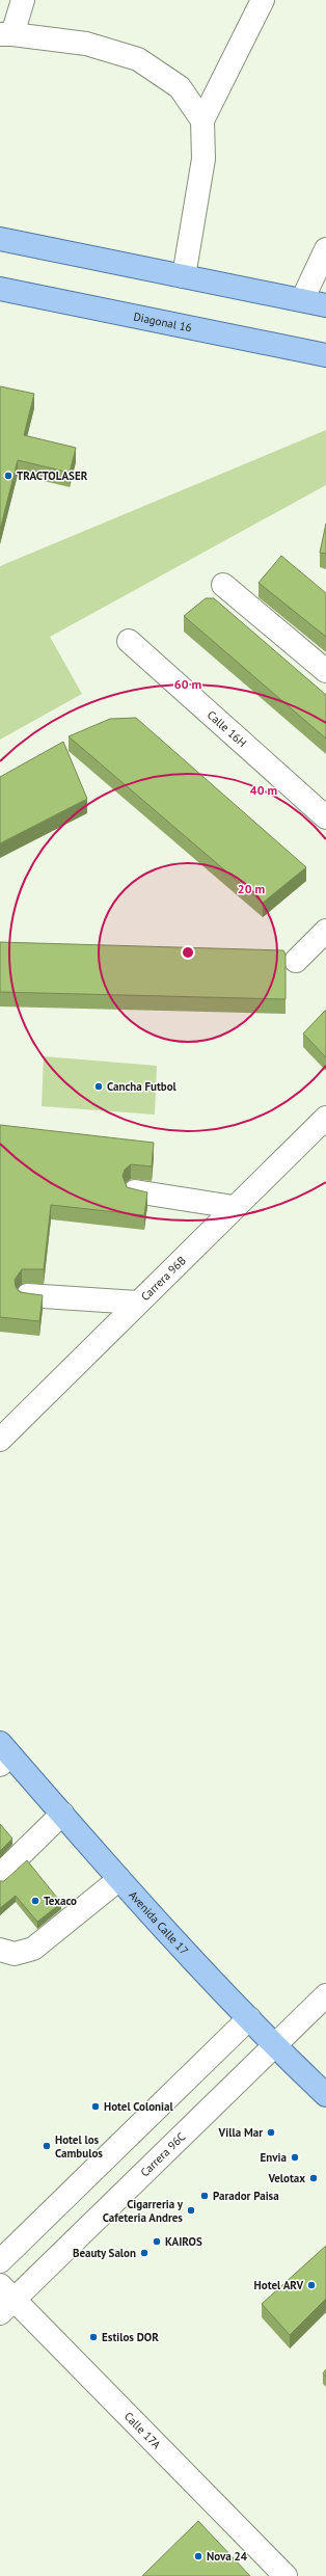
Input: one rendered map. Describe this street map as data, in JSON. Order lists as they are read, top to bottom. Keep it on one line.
{"streets":{"main road":["Diagonal 16","Avenida Calle 17"],"street":["Calle 16H","Carrera 96B","Carrera 96C","Calle 17A"]},"crossings":[["Avenida Calle 17","Carrera 96C"],["Carrera 96C","Calle 17A"]],"places":["TRACTOLASER","Cancha Futbol","Texaco","Hotel Colonial","Villa Mar","Hotel los Cambulos","Envia","Velotax","Parador Paisa","Cigarreria y Cafeteria Andres","KAIROS","Beauty Salon","Hotel ARV","Estilos DOR","Nova 24"],"rings":["60 m","40 m","20 m"]}
